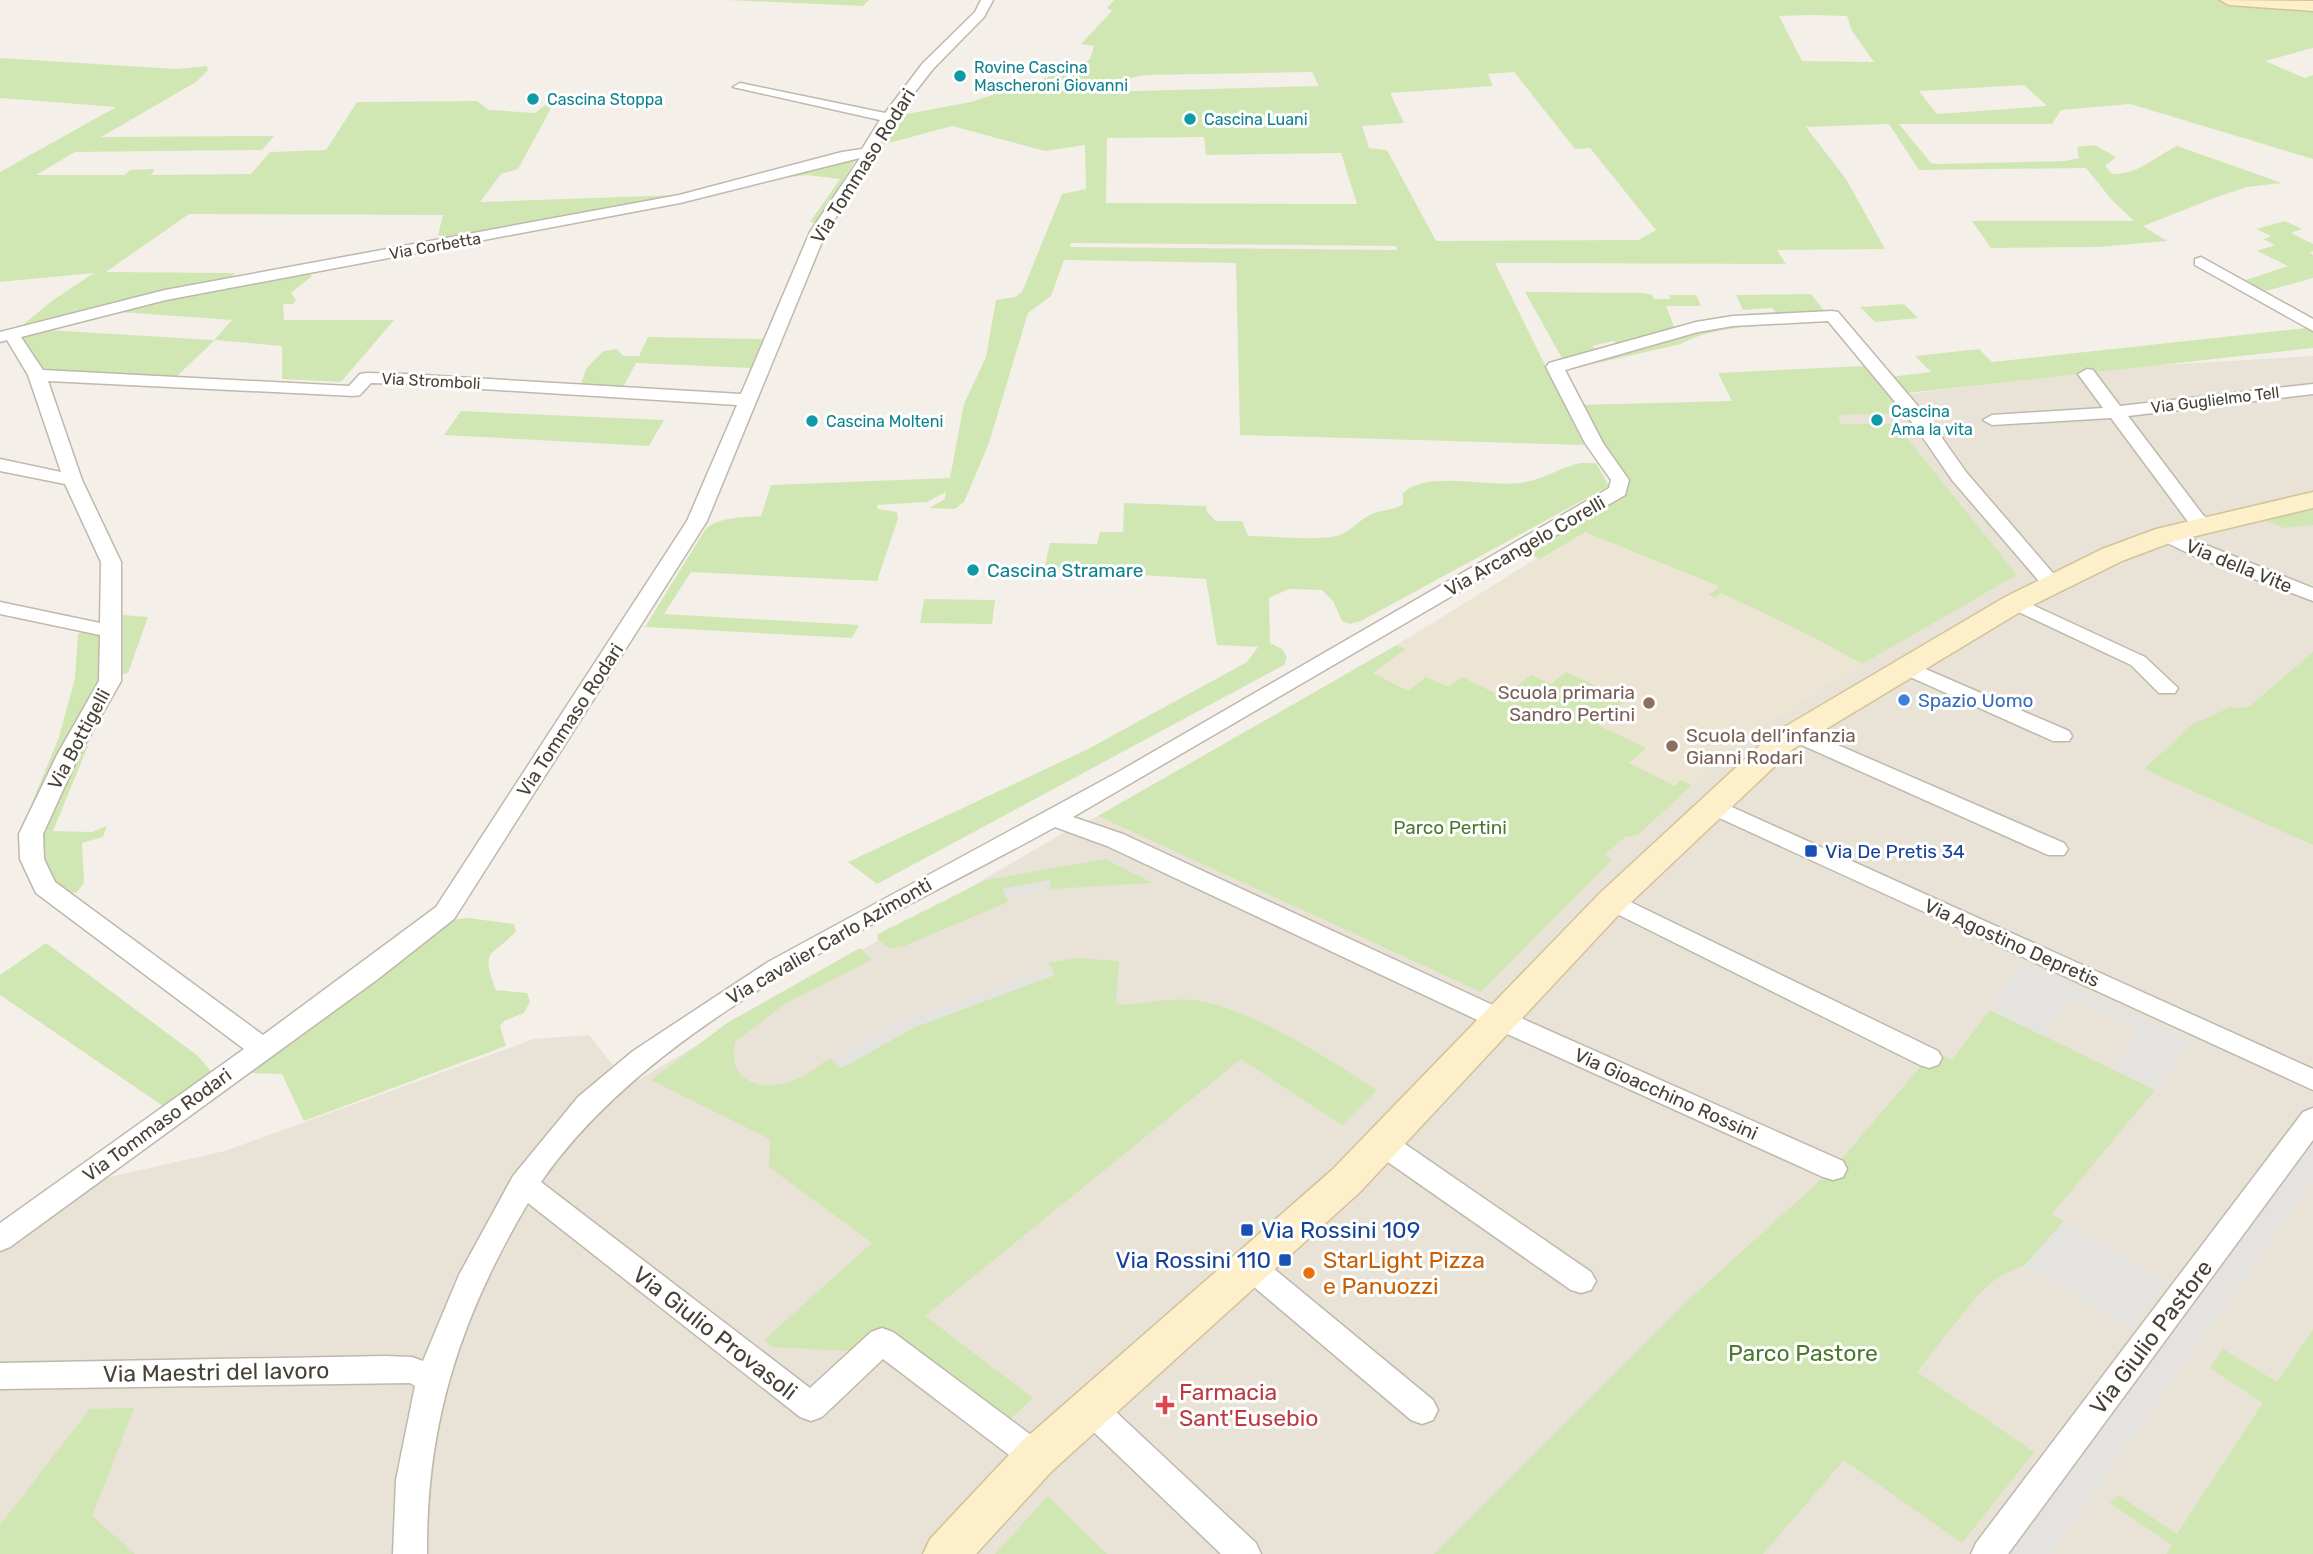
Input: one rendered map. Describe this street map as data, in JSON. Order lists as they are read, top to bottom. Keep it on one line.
{"streets":{"street":["Via Tommaso Rodari","Via Corbetta","Via Stromboli","Via Guglielmo Tell","Via Arcangelo Corelli","Via della Vite","Via Bottigelli","Via cavalier Carlo Azimonti","Via Agostino Depretis","Via Gioacchino Rossini","Via Giulio Provasoli","Via Giulio Pastore","Via Maestri del lavoro"]},"crossings":[["Via Tommaso Rodari","Via Corbetta"],["Via Tommaso Rodari","Via Stromboli"],["Via Tommaso Rodari","Via Bottigelli"],["Via Corbetta","Via Bottigelli"],["Via Stromboli","Via Bottigelli"],["Via Arcangelo Corelli","Via cavalier Carlo Azimonti"],["Via cavalier Carlo Azimonti","Via Giulio Provasoli"],["Via cavalier Carlo Azimonti","Via Maestri del lavoro"]],"parks":["Parco Pertini","Parco Pastore"],"places":{"other":["Rovine Cascina Mascheroni Giovanni","Cascina Stoppa","Cascina Luani","Cascina Ama la vita","Cascina Molteni","Cascina Stramare","Spazio Uomo","Scuola primaria Sandro Pertini","Scuola dell’infanzia Gianni Rodari","StarLight Pizza e Panuozzi"],"transit":["Via De Pretis 34","Via Rossini 109","Via Rossini 110"],"health":["Farmacia Sant'Eusebio"]}}
